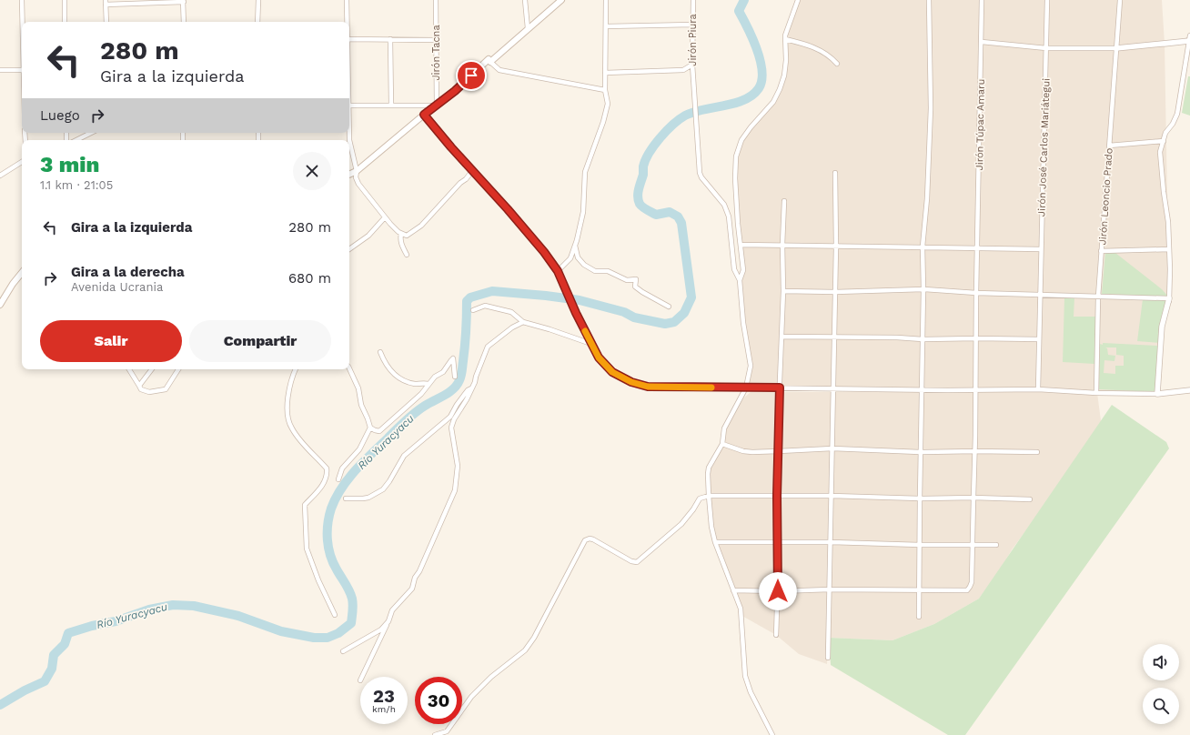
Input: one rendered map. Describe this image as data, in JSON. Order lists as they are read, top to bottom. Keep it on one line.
{"streets":{"street":["Jirón Piura","Jirón Tacna","Jirón Túpac Amaru","Jirón José Carlos Mariátegui","Jirón Leoncio Prado"]},"water":["Río Yuracyacu"],"page":{"turn":["280 m","Gira a la izquierda"],"then":"Luego","heading":["3 min","1.1 km · 21:05"],"list":[{"name":"Gira a la izquierda","value":"280 m"},{"name":"Gira a la derecha","note":"Avenida Ucrania","value":"680 m"}],"buttons":["Salir","Compartir"],"speed":"23 km/h","limit":"30"}}
